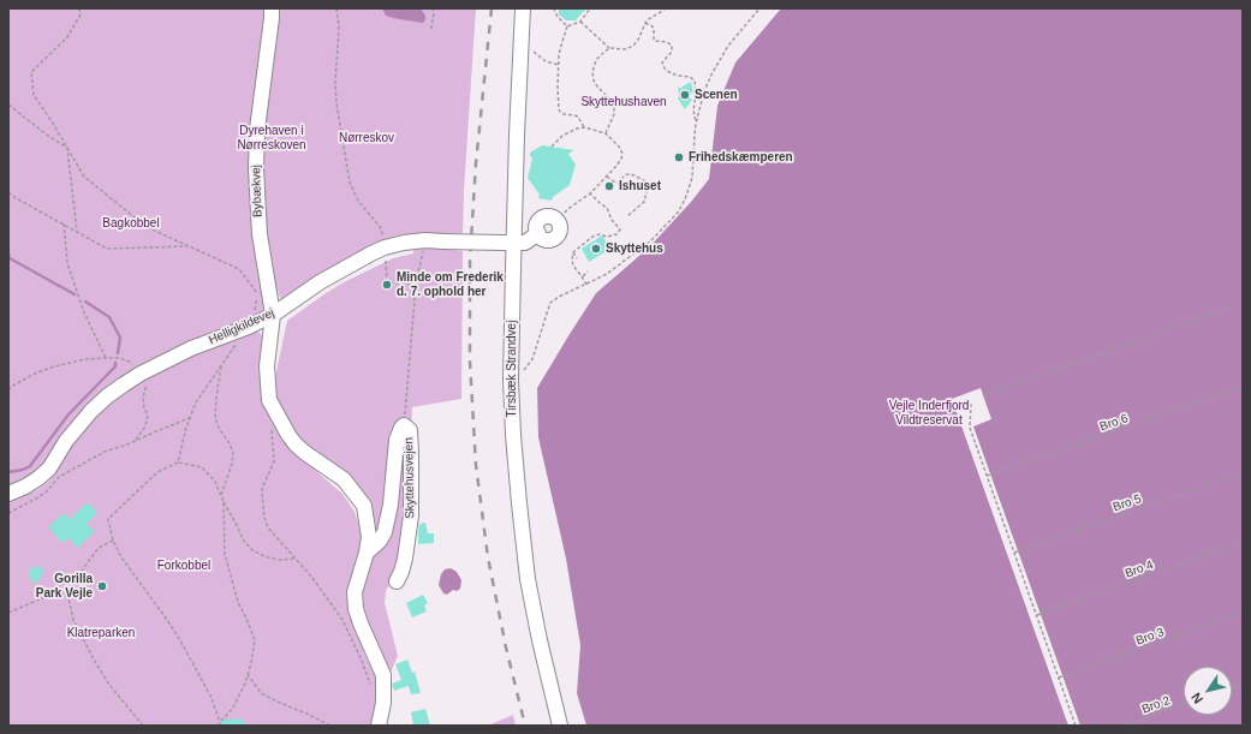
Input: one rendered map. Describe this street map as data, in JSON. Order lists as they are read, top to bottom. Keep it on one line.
{"streets":{"street":["Bybækvej","Helligkildevej","Tirsbæk Strandvej","Skyttehusvejen"],"path":["Bro 6","Bro 5","Bro 4","Bro 3","Bro 2"]},"crossings":[["Bybækvej","Helligkildevej"],["Bybækvej","Skyttehusvejen"],["Helligkildevej","Tirsbæk Strandvej"],["Helligkildevej","Skyttehusvejen"]],"parks":["Skyttehushaven","Dyrehaven i Nørreskoven","Nørreskov","Bagkobbel","Vejle Inderfjord Vildtreservat","Forkobbel","Klatreparken"],"places":["Scenen","Frihedskæmperen","Ishuset","Skyttehus","Minde om Frederik d. 7. ophold her","Gorilla Park Vejle"],"north":"bottom left"}
